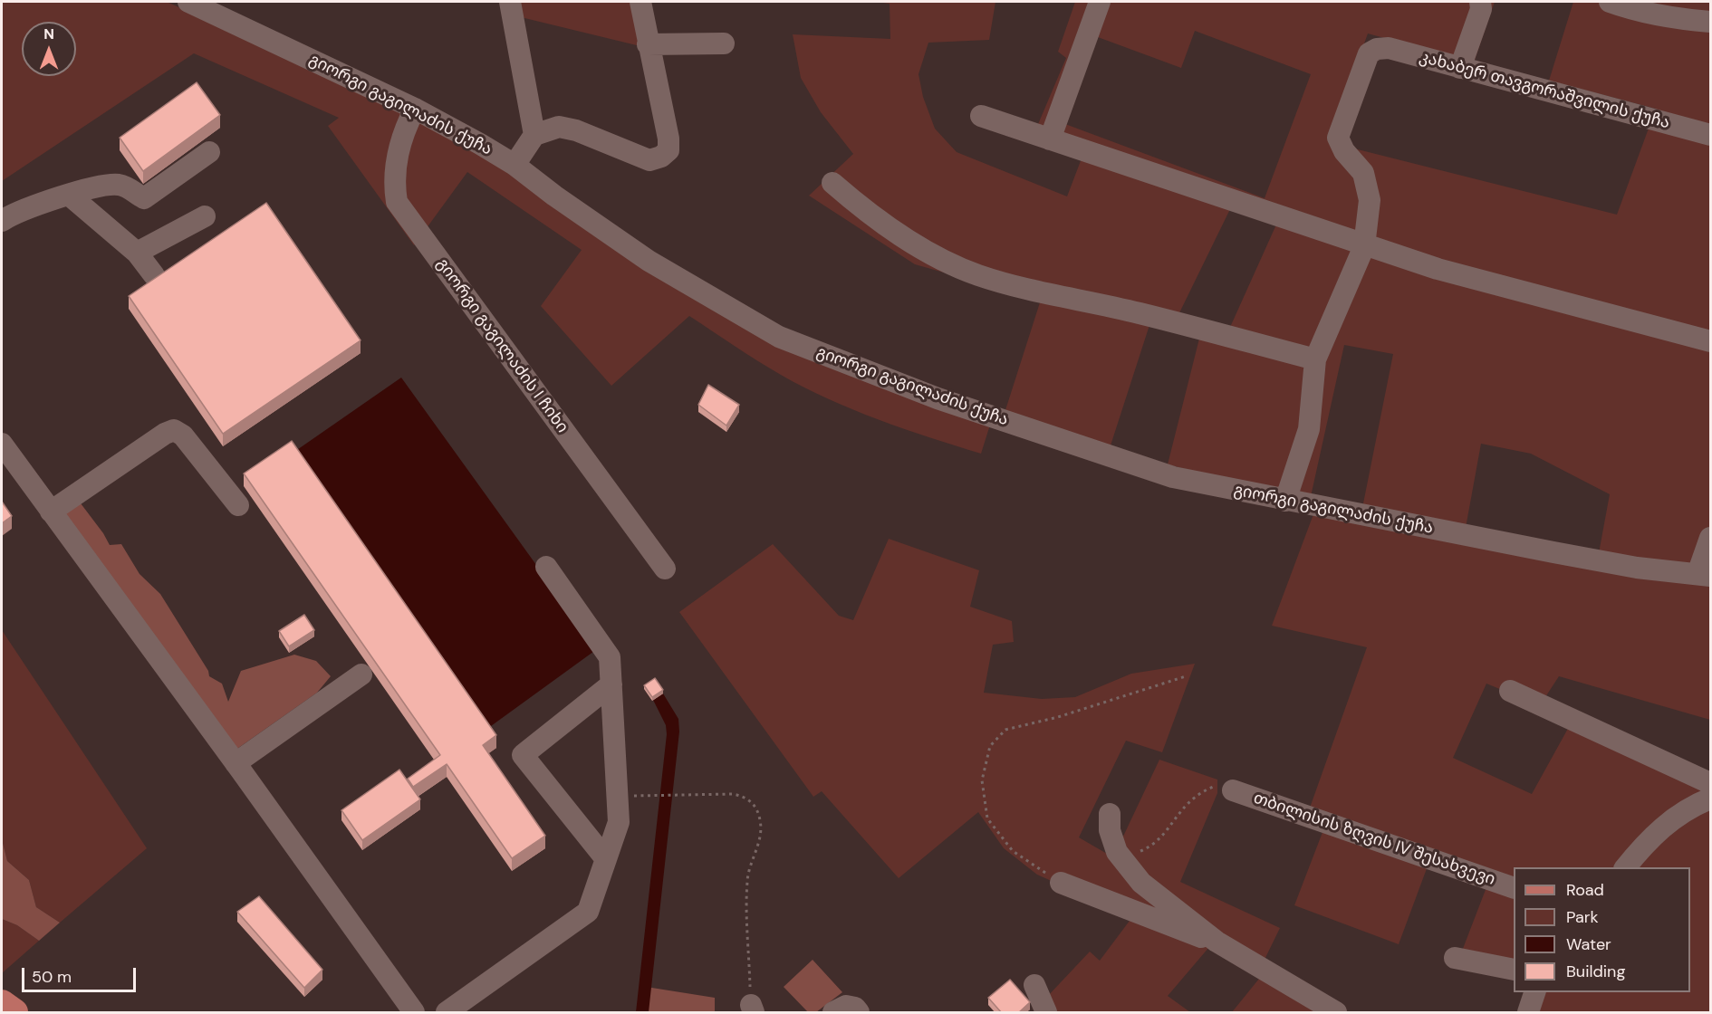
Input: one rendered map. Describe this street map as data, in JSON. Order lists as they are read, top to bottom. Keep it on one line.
{"streets":{"street":["კახაბერ თავგორაშვილის ქუჩა","გიორგი გაგილაძის ქუჩა","გიორგი გაგილაძის I ჩიხი","თბილისის ზღვის IV შესახვევი"]},"crossings":[["გიორგი გაგილაძის ქუჩა","გიორგი გაგილაძის I ჩიხი"]],"legend":["Road","Park","Water","Building"],"scale_bar":"50 m","north":"top"}
